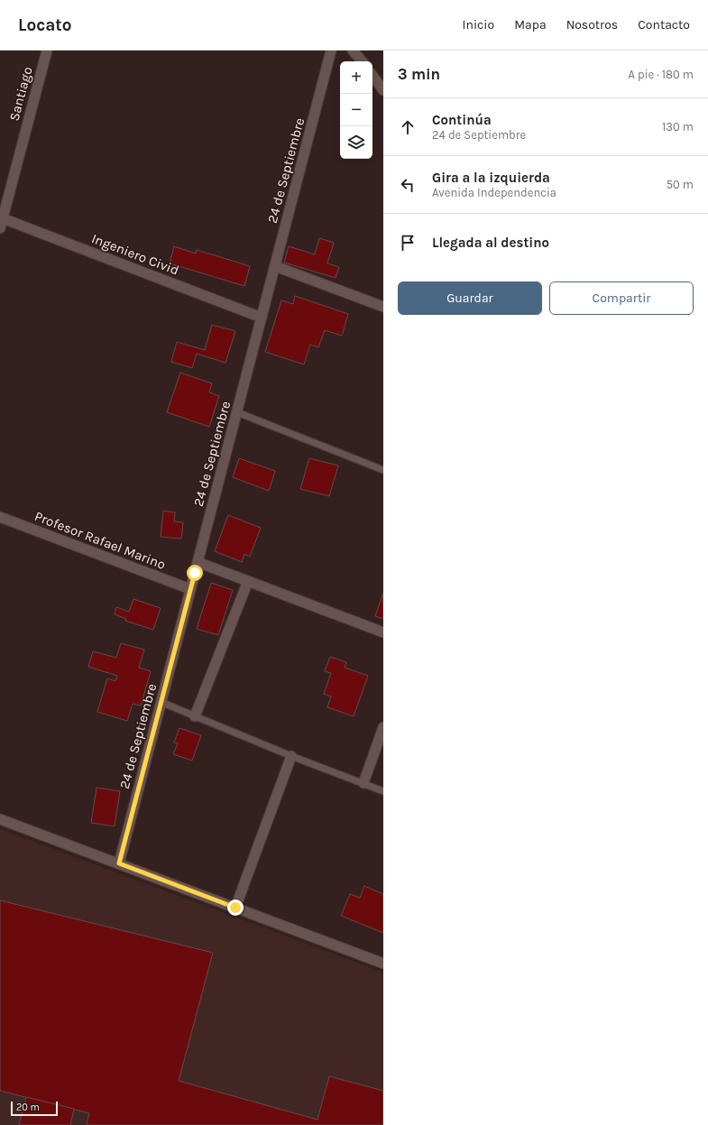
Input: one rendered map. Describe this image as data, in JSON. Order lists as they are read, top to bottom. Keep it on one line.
{"streets":{"street":["Santiago","24 de Septiembre","Ingeniero Civid","Profesor Rafael Marino"]},"crossings":[["Santiago","Ingeniero Civid"],["24 de Septiembre","Ingeniero Civid"],["24 de Septiembre","Profesor Rafael Marino"]],"scale_bar":"20 m","page":{"header":"Locato","nav":["Inicio","Mapa","Nosotros","Contacto"],"heading":["3 min","A pie · 180 m"],"map_buttons":["+","−"],"list":[["Continúa","24 de Septiembre","130 m"],["Gira a la izquierda","Avenida Independencia","50 m"],"Llegada al destino"],"buttons":["Guardar","Compartir"],"scale":"20 m"}}
